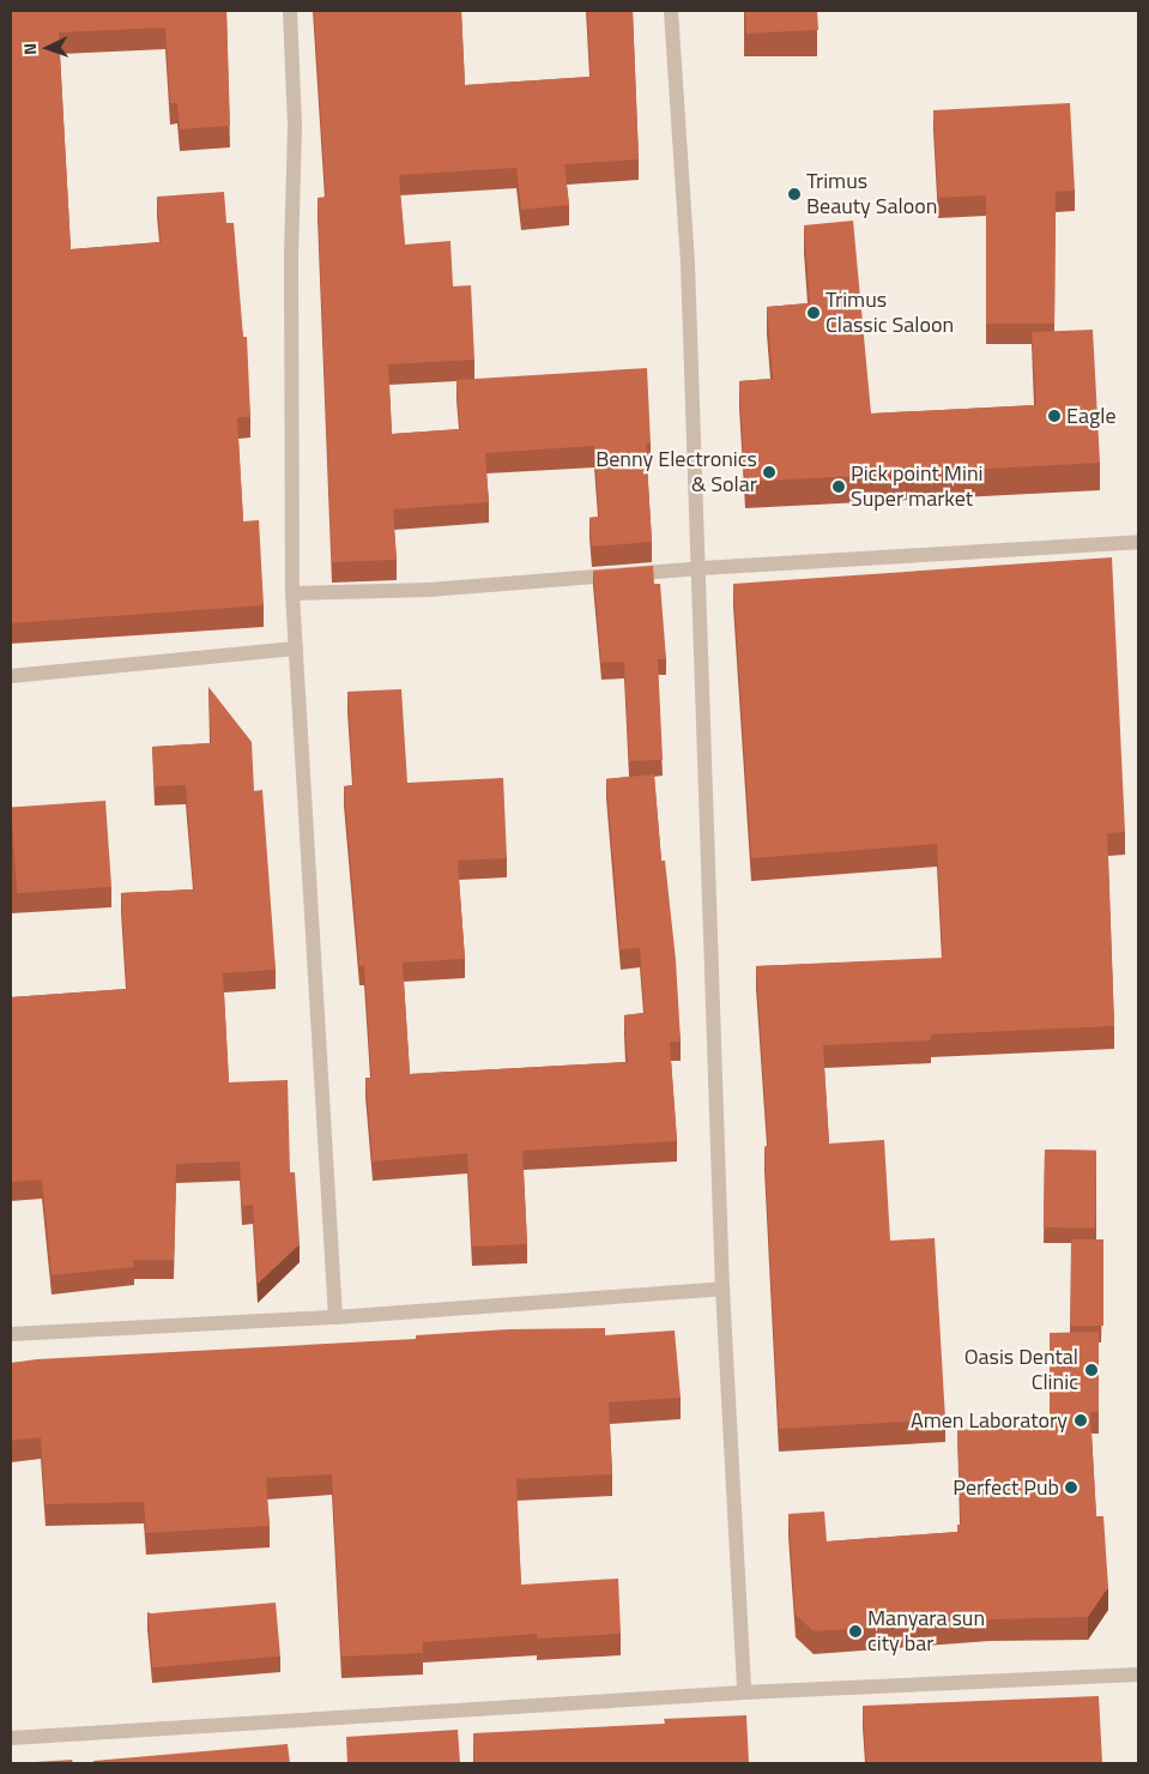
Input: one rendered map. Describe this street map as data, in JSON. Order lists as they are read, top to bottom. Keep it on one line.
{"places":["Trimus Beauty Saloon","Trimus Classic Saloon","Eagle","Benny Electronics & Solar","Pick point Mini Super market","Oasis Dental Clinic","Amen Laboratory","Perfect Pub","Manyara sun city bar"],"north":"left"}
